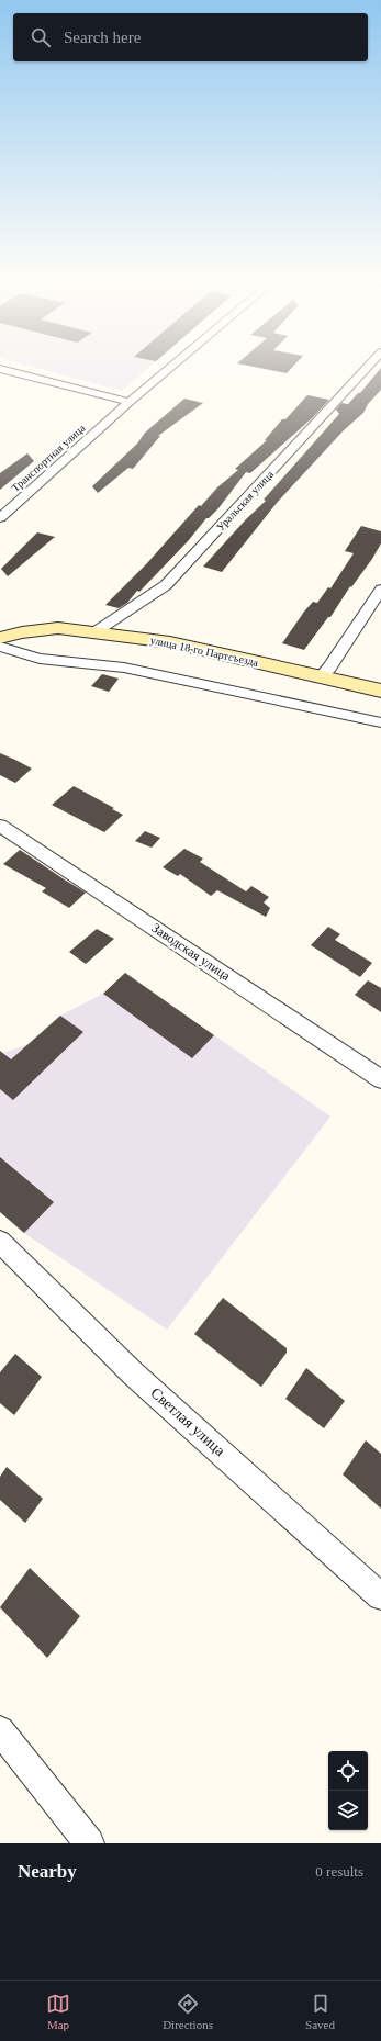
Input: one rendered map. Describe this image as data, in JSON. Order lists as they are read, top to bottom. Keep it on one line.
{"streets":{"main road":["улица 18-го Партсъезда"],"street":["Транспортная улица","Уральская улица","Заводская улица","Светлая улица"]},"crossings":[["Уральская улица","улица 18-го Партсъезда"]],"page":{"search":"Search here","heading":["Nearby","0 results"],"nav":["Map","Directions","Saved"]}}
